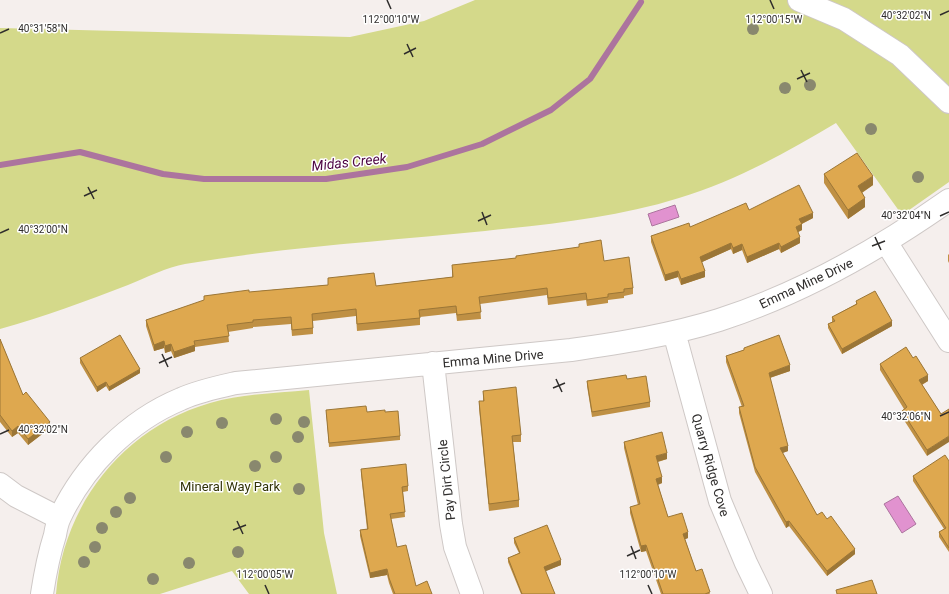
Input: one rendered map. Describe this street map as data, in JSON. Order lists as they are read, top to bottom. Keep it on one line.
{"streets":{"street":["Emma Mine Drive","Quarry Ridge Cove","Pay Dirt Circle"]},"crossings":[["Emma Mine Drive","Quarry Ridge Cove"],["Emma Mine Drive","Pay Dirt Circle"]],"water":["Midas Creek"],"parks":["Mineral Way Park"],"coordinates":["40°32'02\"N","112°00'10\"W","112°00'15\"W","40°31'58\"N","40°32'04\"N","40°32'00\"N","40°32'06\"N","112°00'05\"W"]}
